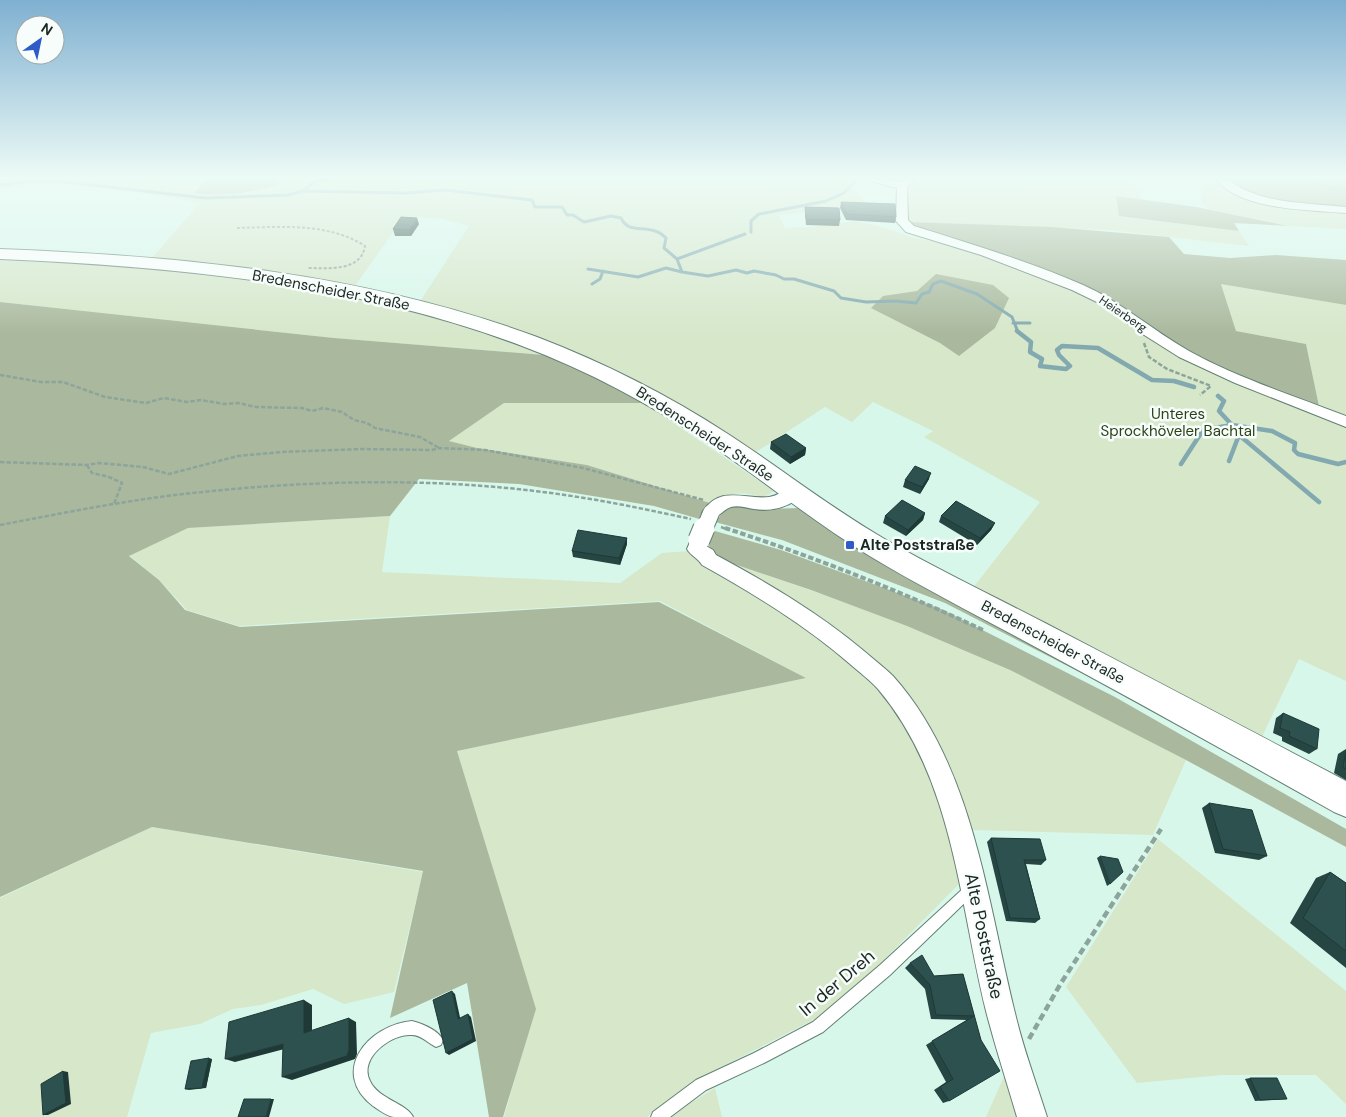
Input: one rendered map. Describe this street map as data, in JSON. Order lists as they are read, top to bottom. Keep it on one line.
{"streets":{"main road":["Bredenscheider Straße"],"street":["Heierberg","Alte Poststraße"],"lane":["In der Dreh"]},"crossings":[["Alte Poststraße","In der Dreh"]],"parks":["Unteres Sprockhöveler Bachtal"],"places":{"transit":["Alte Poststraße"]},"north":"top right"}
